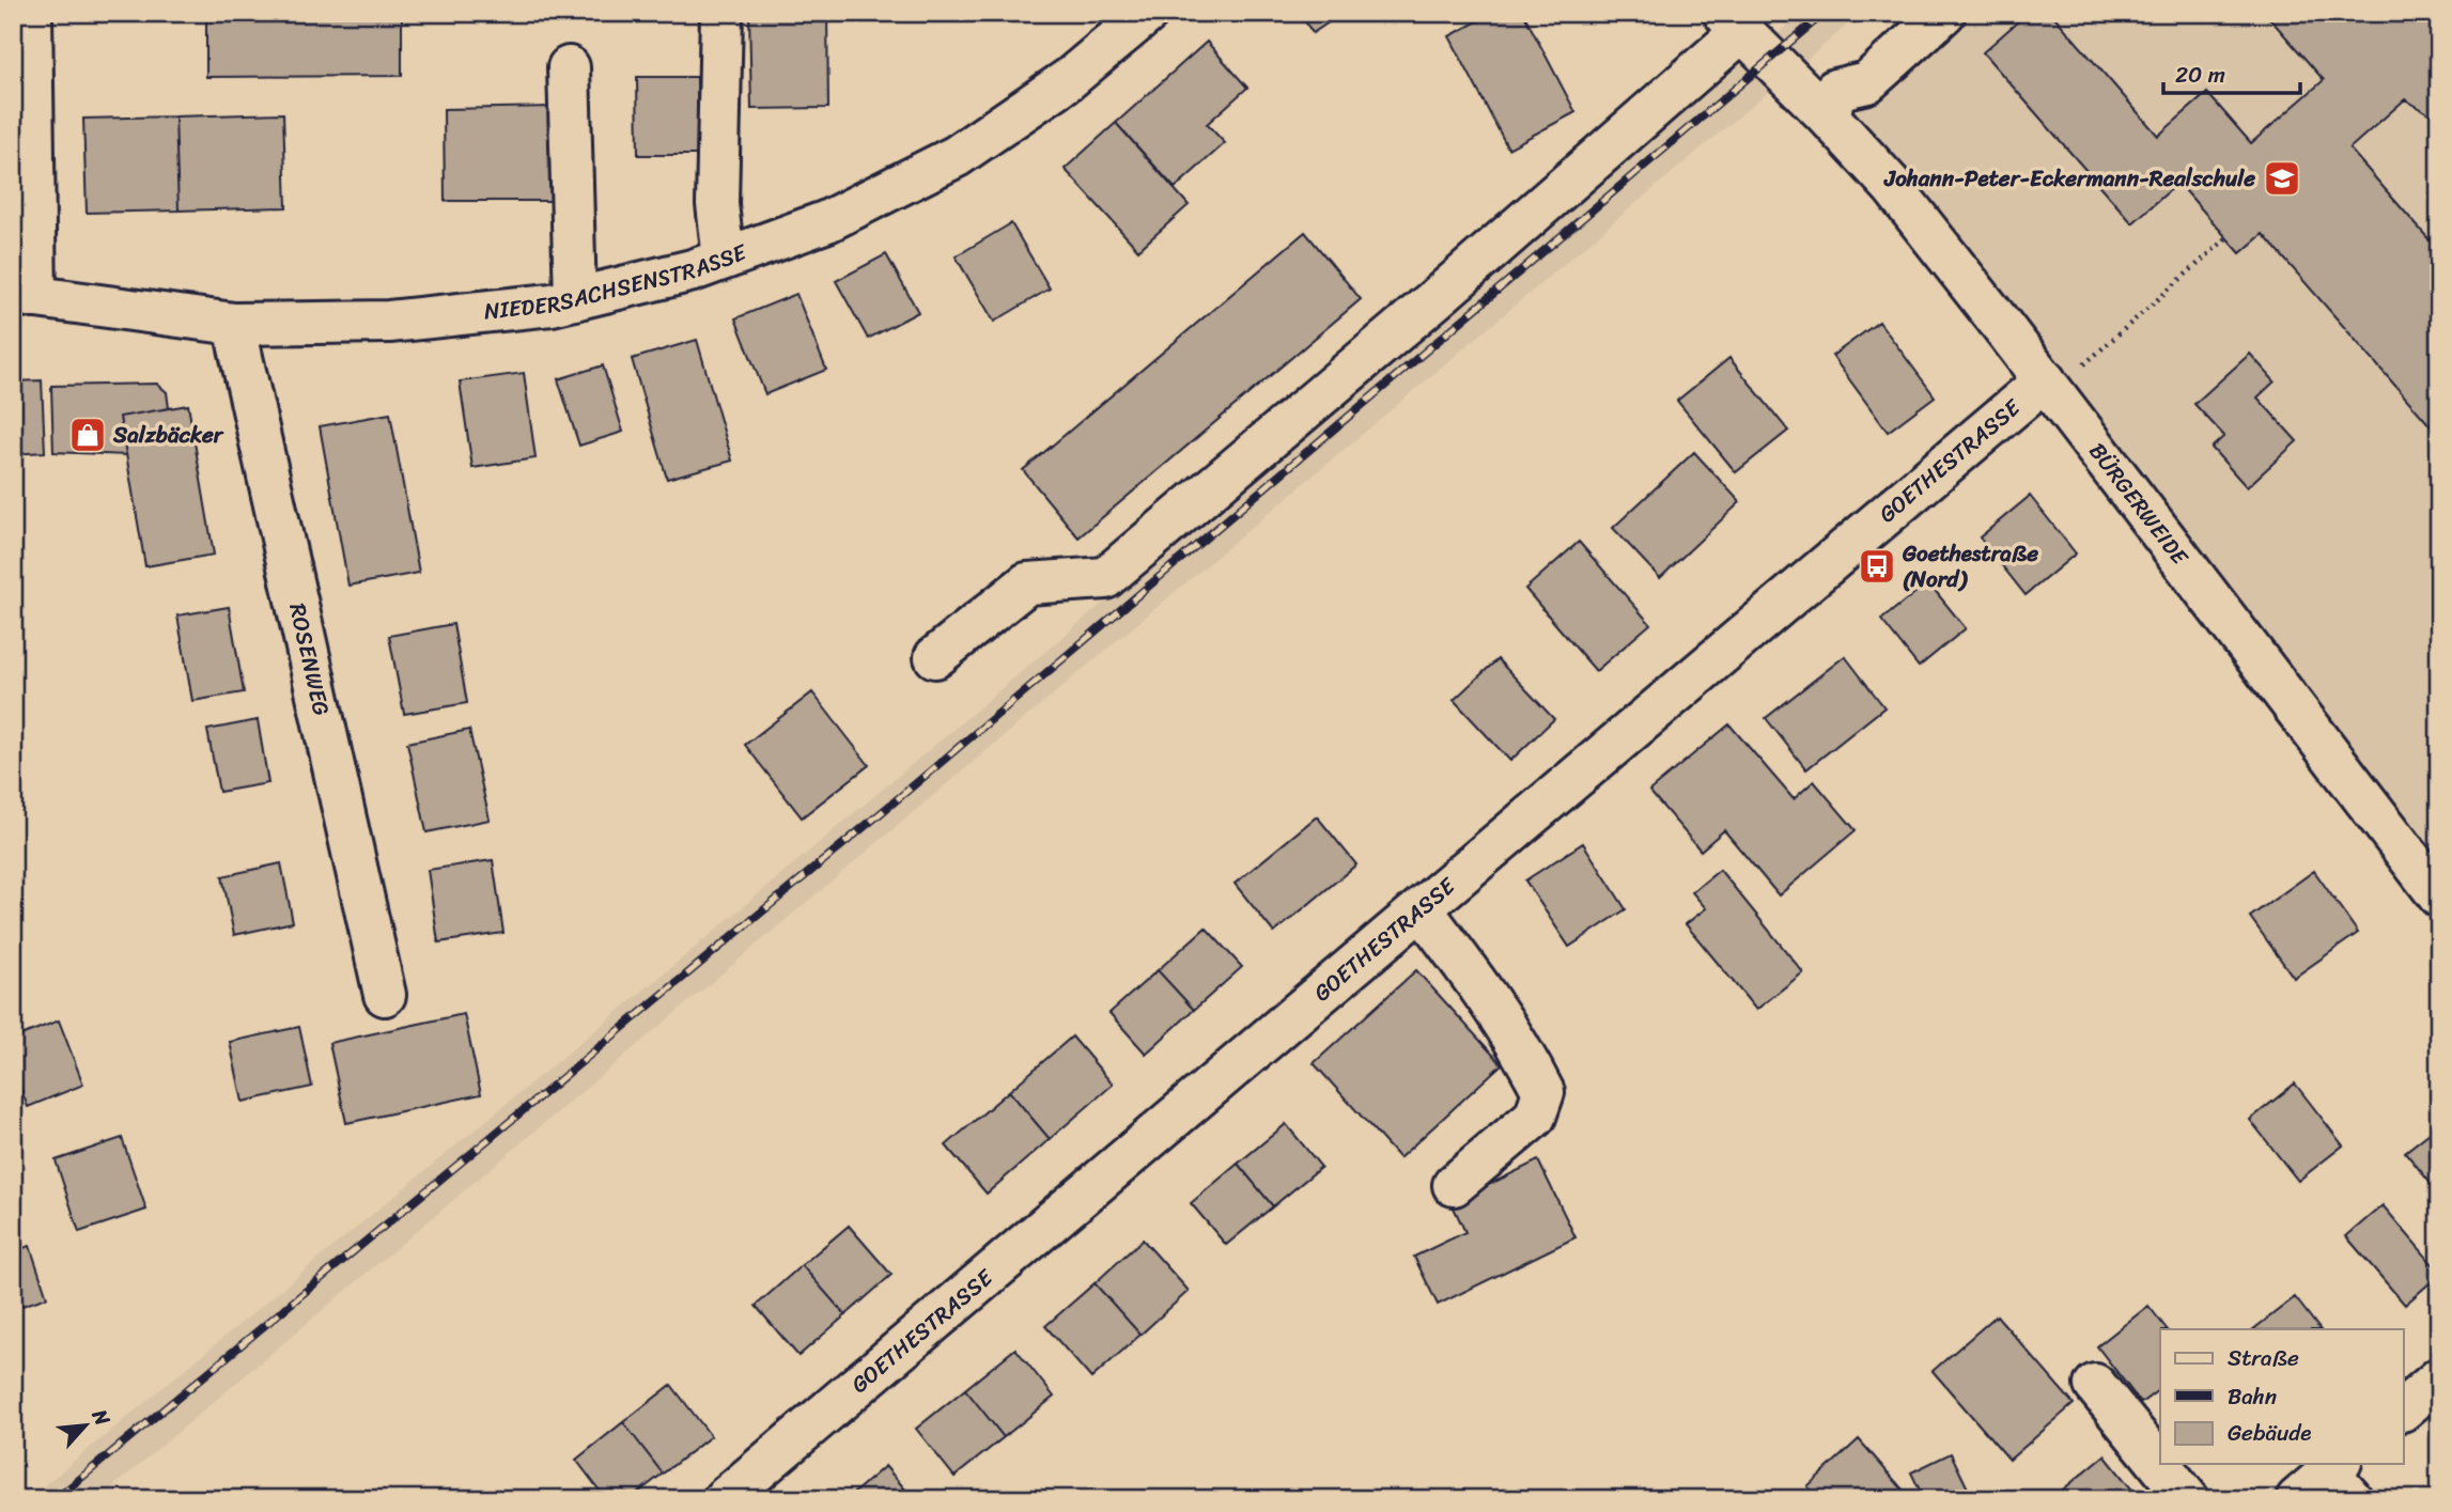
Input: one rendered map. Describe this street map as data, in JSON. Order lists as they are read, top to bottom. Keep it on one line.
{"streets":{"street":["NIEDERSACHSENSTRASSE","GOETHESTRASSE","BÜRGERWEIDE","ROSENWEG"]},"crossings":[["NIEDERSACHSENSTRASSE","ROSENWEG"],["GOETHESTRASSE","BÜRGERWEIDE"]],"places":{"school or university":["Johann-Peter-Eckermann-Realschule"],"shop":["Salzbäcker"],"bus stop":["Goethestraße (Nord)"]},"legend":["Straße","Bahn","Gebäude"],"scale_bar":"20 m","north":"top right"}
